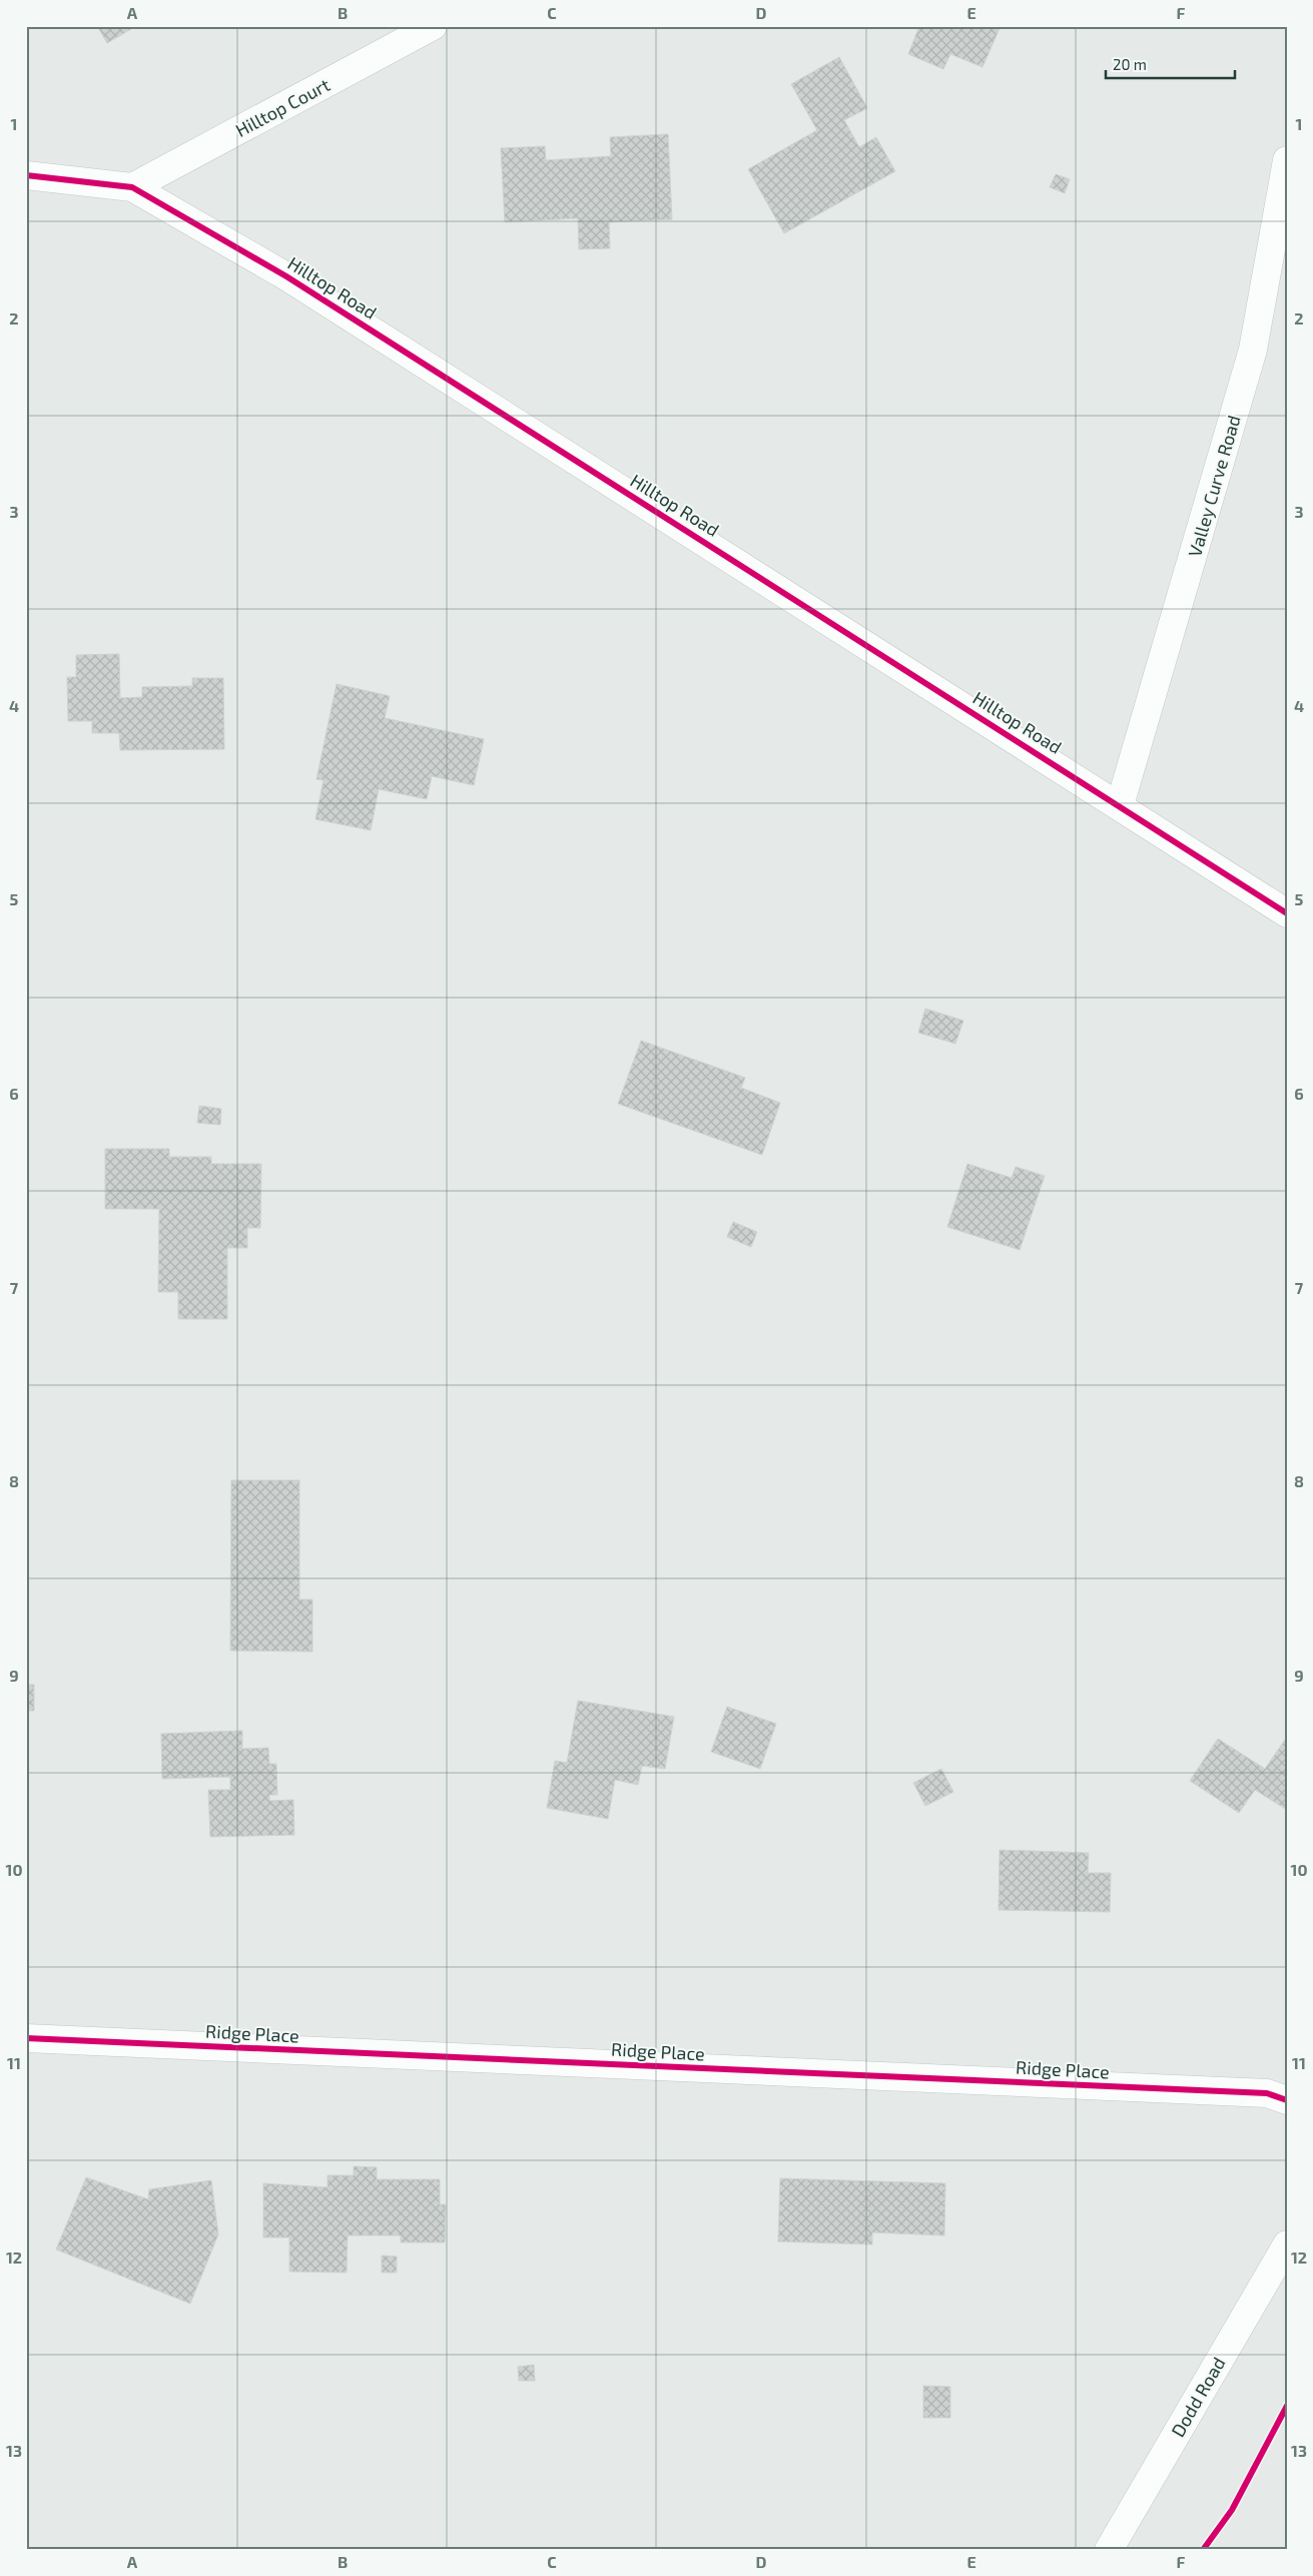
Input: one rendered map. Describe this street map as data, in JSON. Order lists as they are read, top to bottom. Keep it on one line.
{"streets":{"street":["Hilltop Court","Hilltop Road","Valley Curve Road","Ridge Place","Dodd Road"]},"crossings":[["Hilltop Court","Hilltop Road"],["Hilltop Road","Valley Curve Road"]],"scale_bar":"20 m","grid":{"columns":["A","B","C","D","E","F"],"rows":["1","2","3","4","5","6","7","8","9","10","11","12","13"]}}
